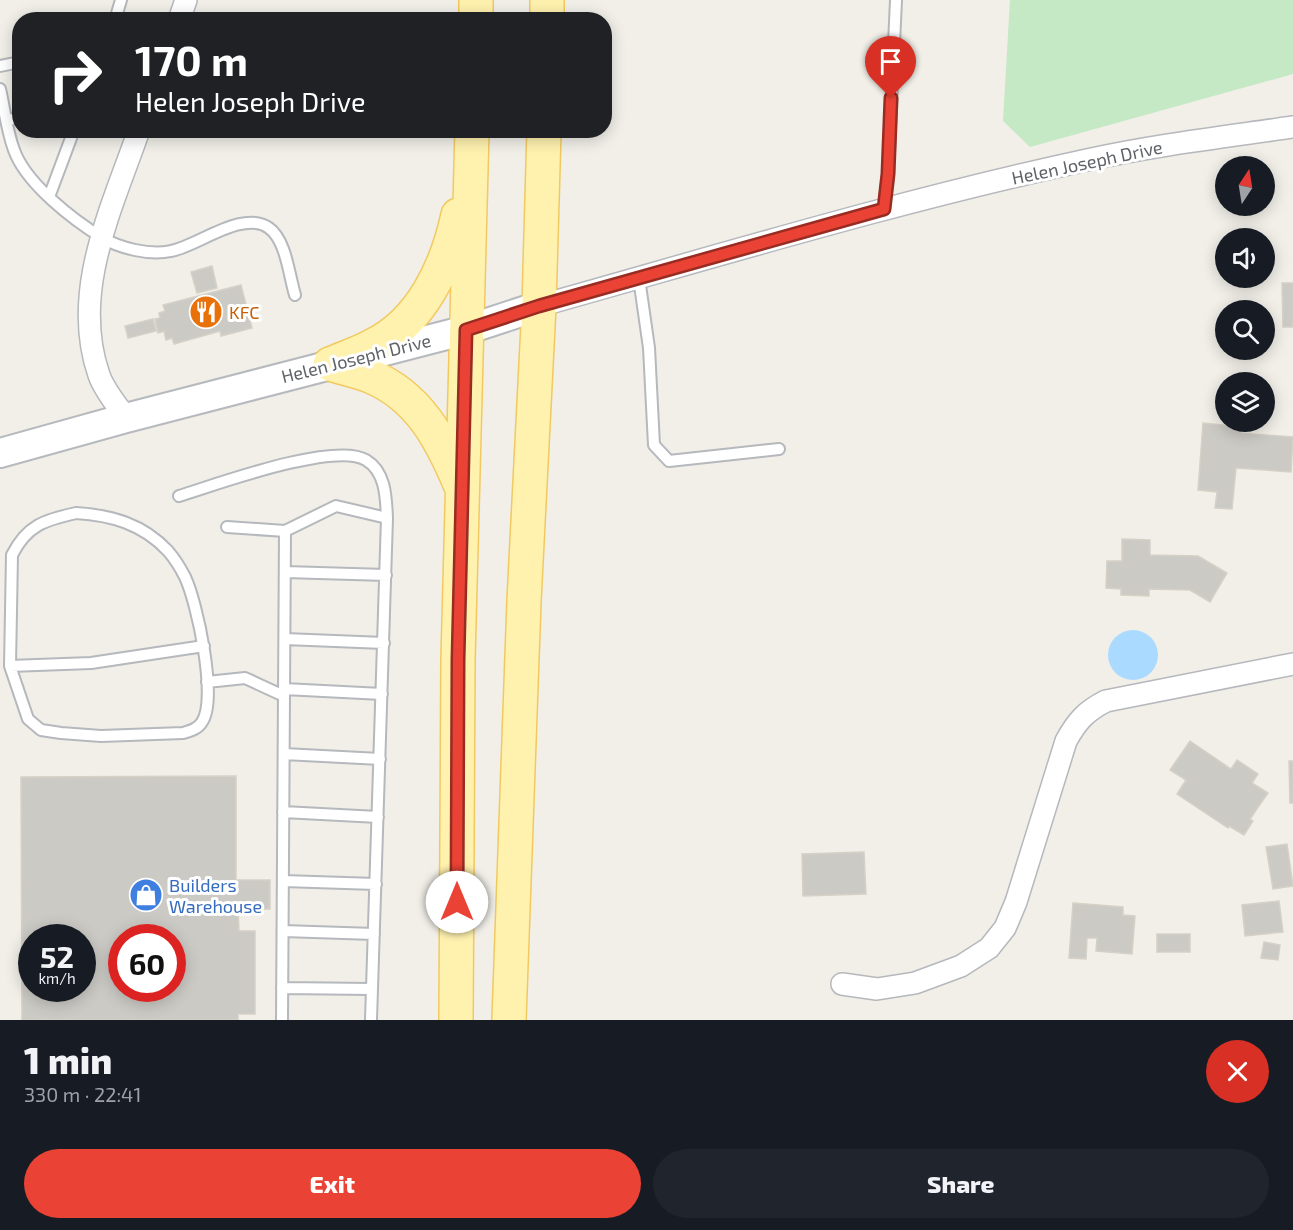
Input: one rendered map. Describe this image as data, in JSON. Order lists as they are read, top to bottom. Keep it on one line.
{"streets":{"street":["Helen Joseph Drive"]},"places":{"restaurant":["KFC"],"shop":["Builders Warehouse"]},"north":"top","page":{"turn":["170 m","Helen Joseph Drive"],"speed":"52 km/h","limit":"60","heading":["1 min","330 m · 22:41"],"buttons":["Exit","Share"]}}
